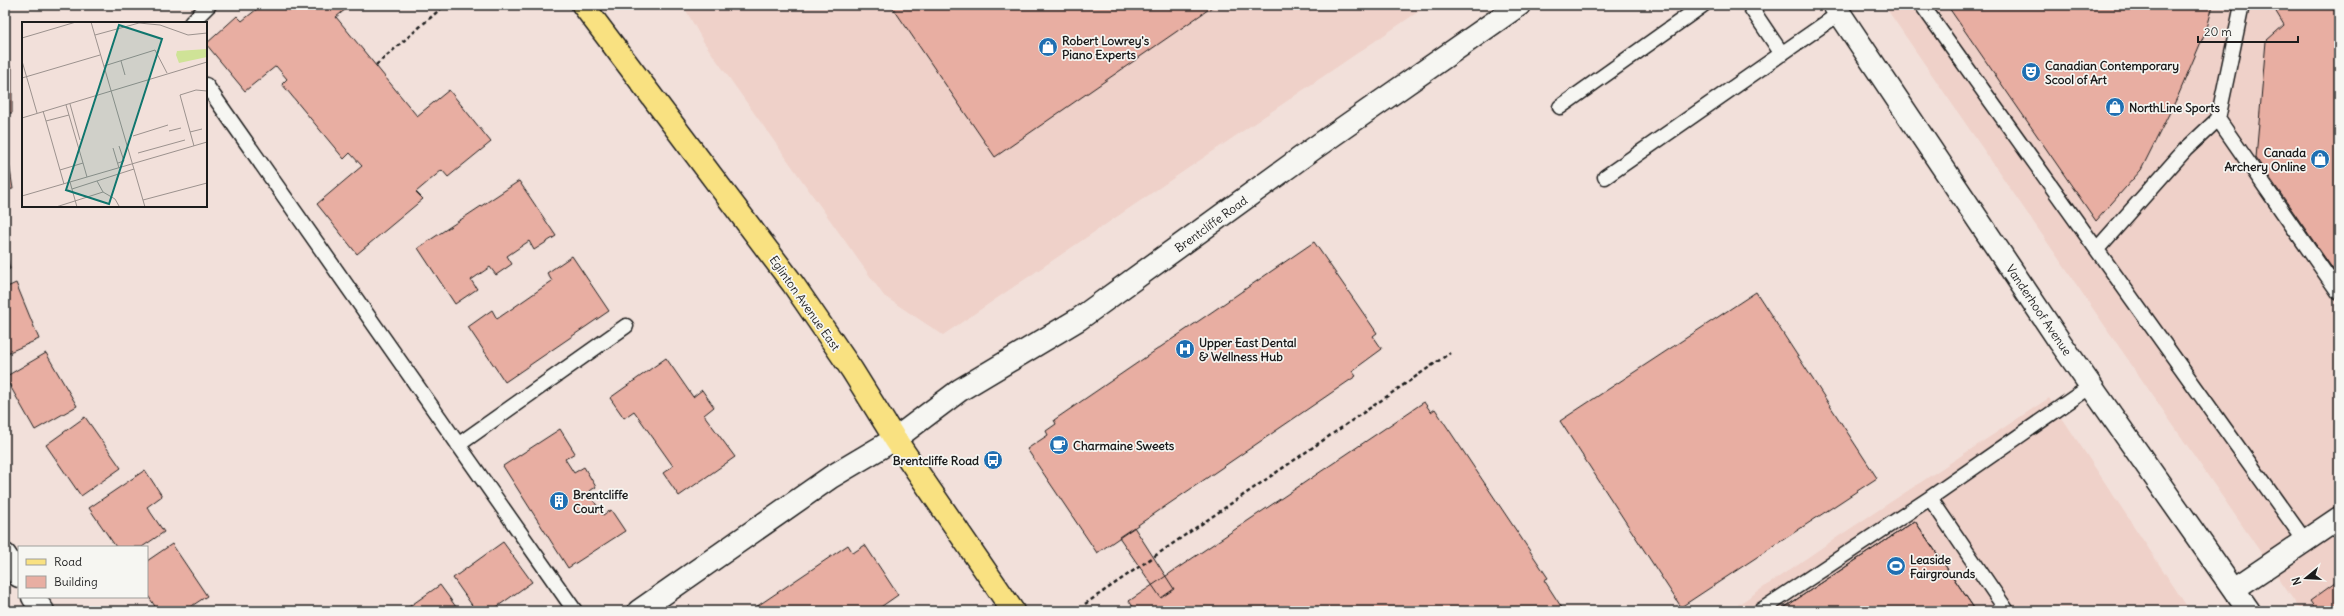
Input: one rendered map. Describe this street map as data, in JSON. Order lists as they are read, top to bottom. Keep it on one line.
{"streets":{"main road":["Eglinton Avenue East"],"street":["Brentcliffe Road","Vanderhoof Avenue"]},"crossings":[["Brentcliffe Road","Eglinton Avenue East"]],"places":{"shop":["Robert Lowrey's Piano Experts","NorthLine Sports","Canada Archery Online"],"theatre":["Canadian Contemporary Scool of Art"],"hospital":["Upper East Dental & Wellness Hub"],"cafe":["Charmaine Sweets"],"bus stop":["Brentcliffe Road"],"building":["Brentcliffe Court"],"sports":["Leaside Fairgrounds"]},"legend":["Road","Building"],"scale_bar":"20 m","north":"left"}
